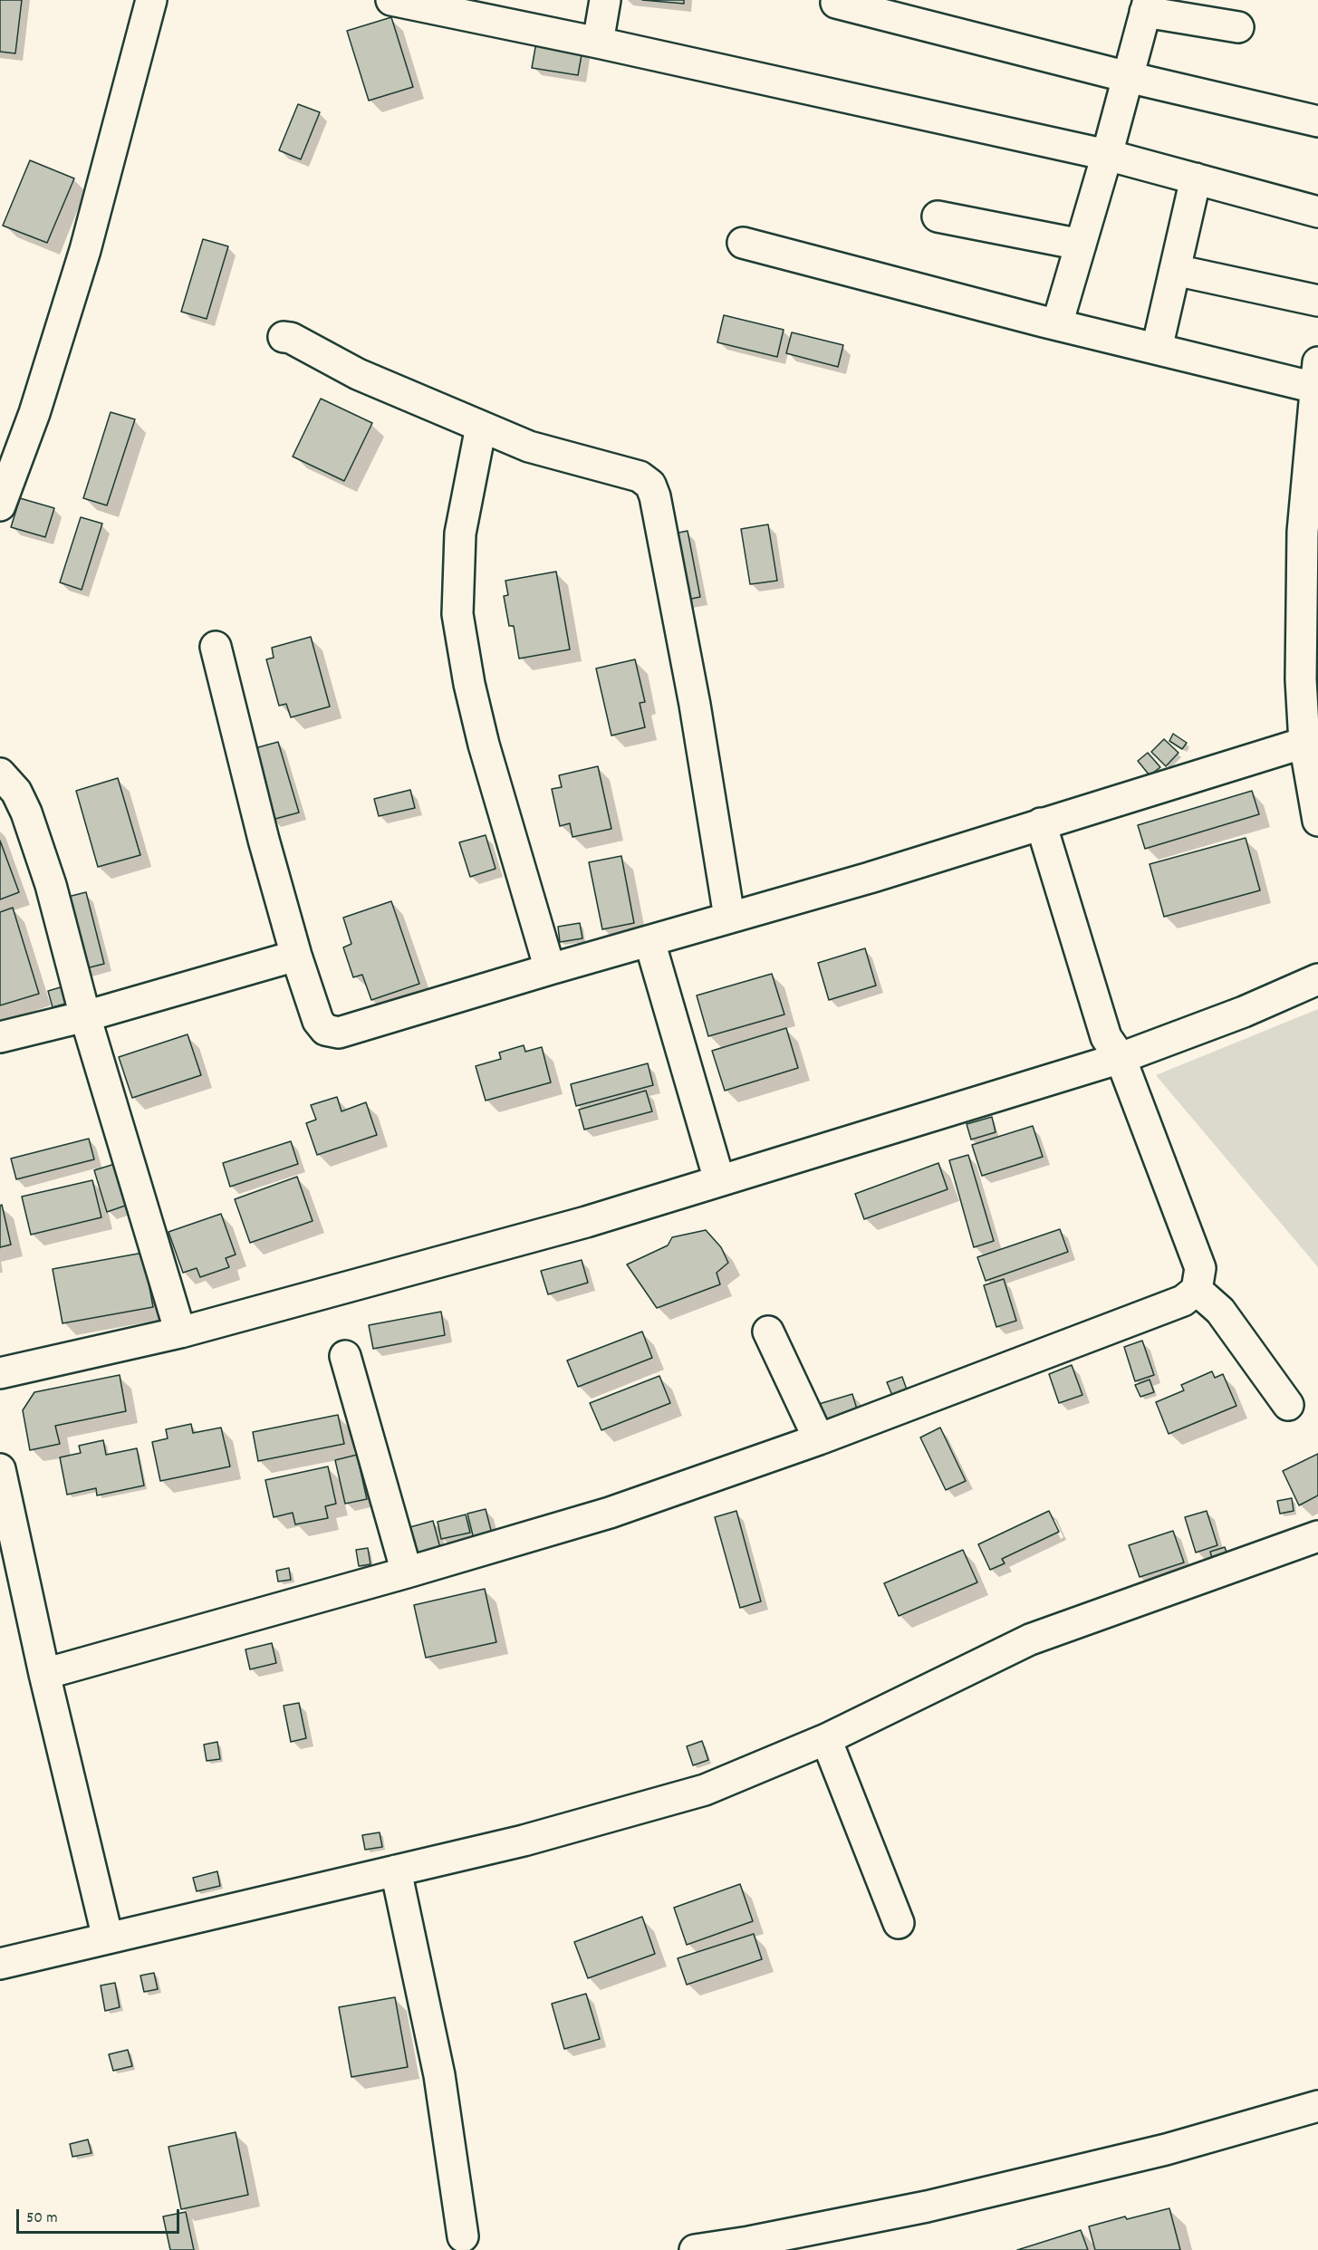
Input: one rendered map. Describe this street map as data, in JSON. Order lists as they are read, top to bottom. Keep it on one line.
{"scale_bar":"50 m"}
